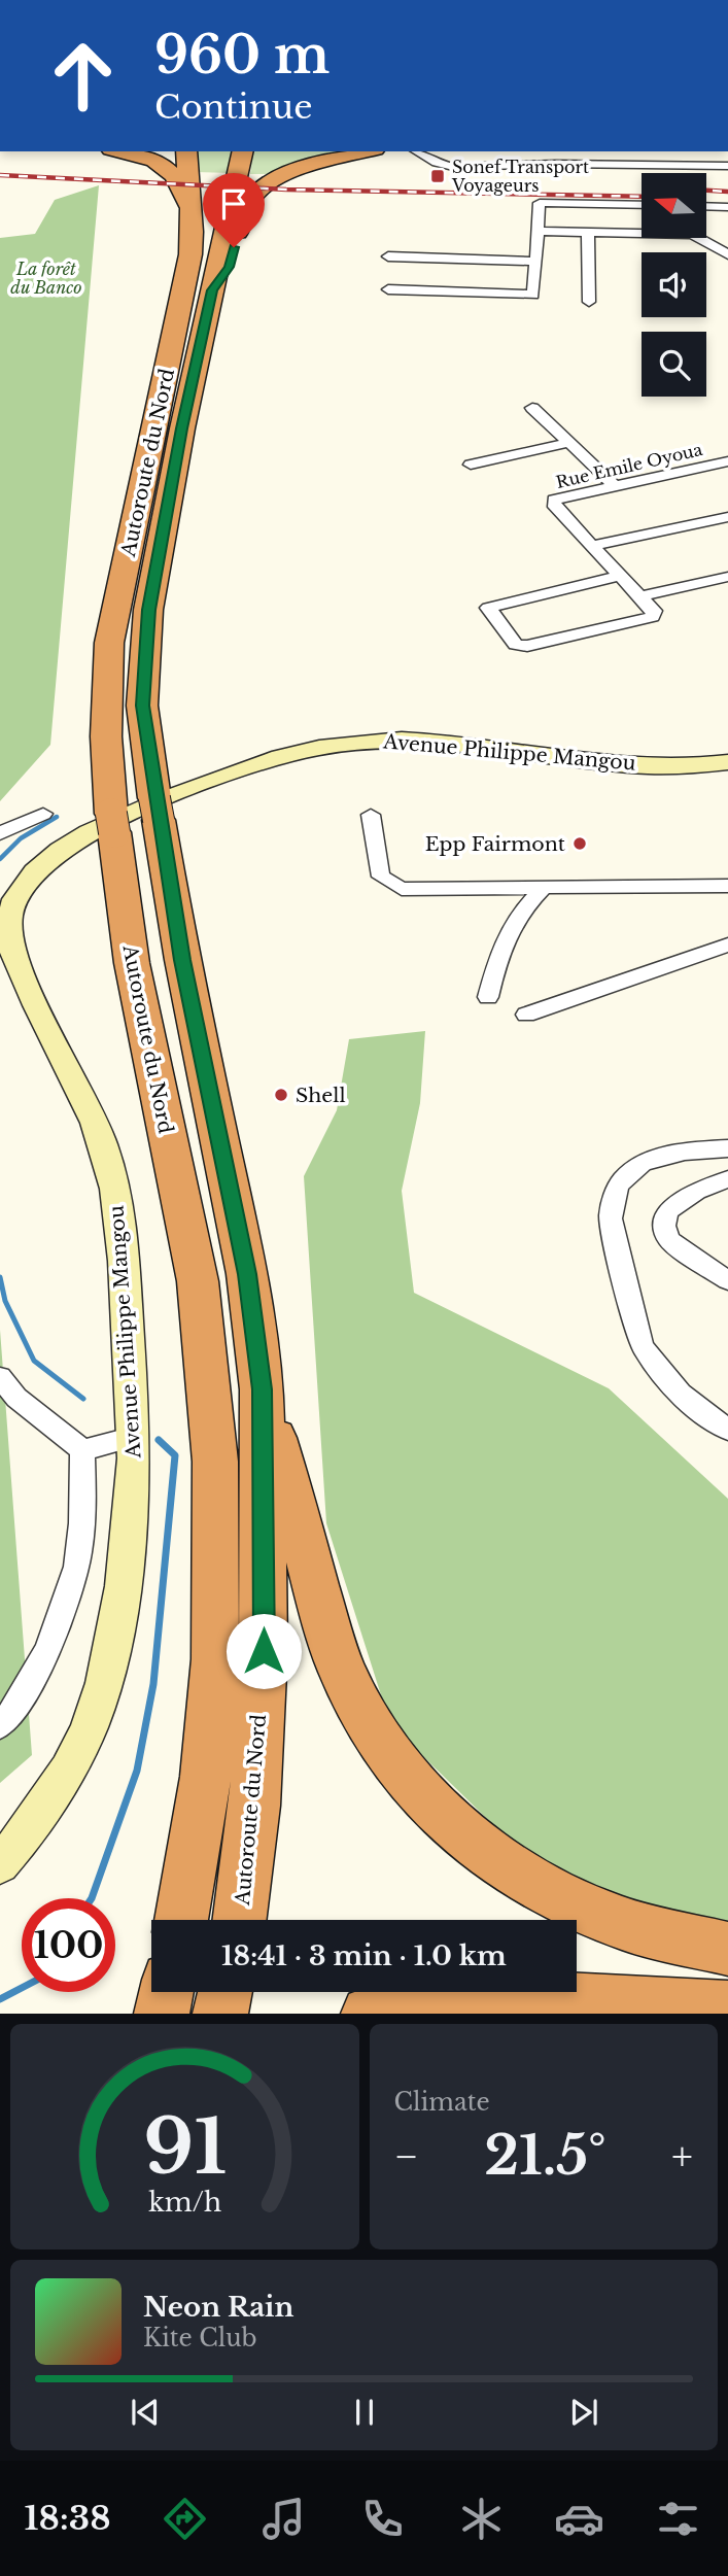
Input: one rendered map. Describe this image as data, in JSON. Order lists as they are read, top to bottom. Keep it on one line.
{"streets":{"highway":["Autoroute du Nord"],"street":["Rue Emile Oyoua","Avenue Philippe Mangou"]},"parks":["La forêt du Banco"],"places":{"transit":["Sonef Transport Voyageurs"],"other":["Epp Fairmont","Shell"]},"north":"left","page":{"turn":["960 m","Continue"],"limit":"100","trip":"18:41 · 3 min · 1.0 km","tile":"Climate","heat":["−","21.5°","+"],"song":["Neon Rain","Kite Club"],"tabs":"18:38","gauge":["91","km/h"]}}
